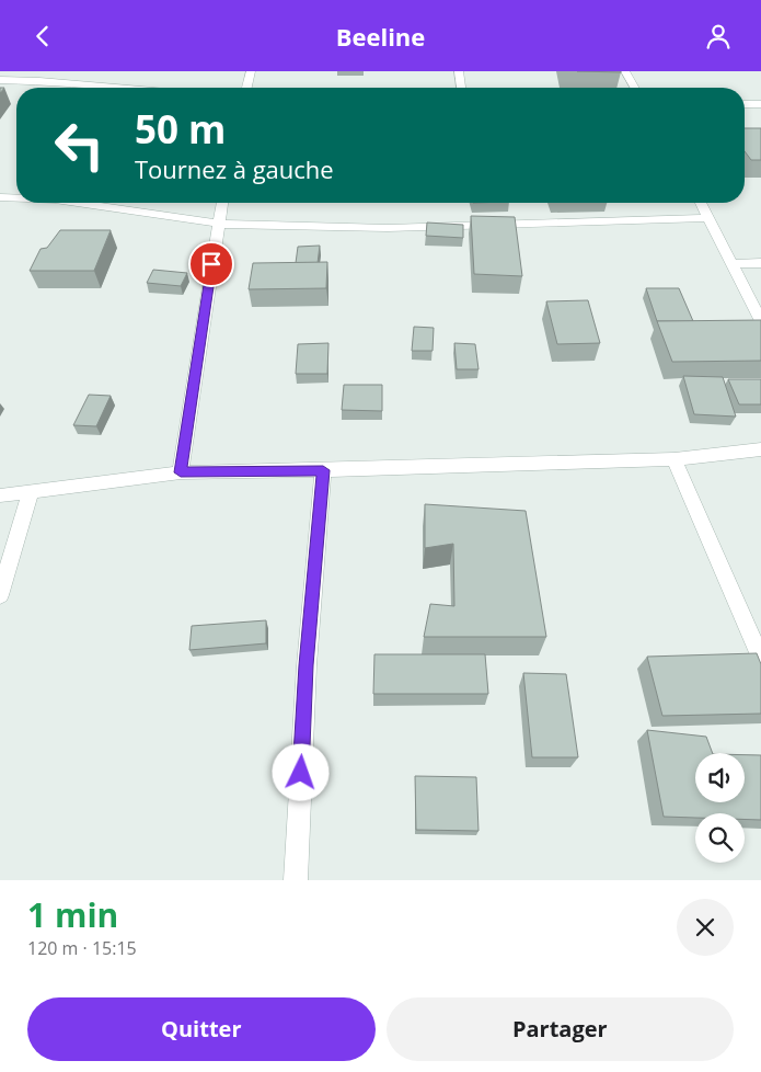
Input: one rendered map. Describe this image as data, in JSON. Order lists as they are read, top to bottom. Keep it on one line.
{"page":{"header":"Beeline","turn":["50 m","Tournez à gauche"],"heading":["1 min","120 m · 15:15"],"buttons":["Quitter","Partager"]}}
